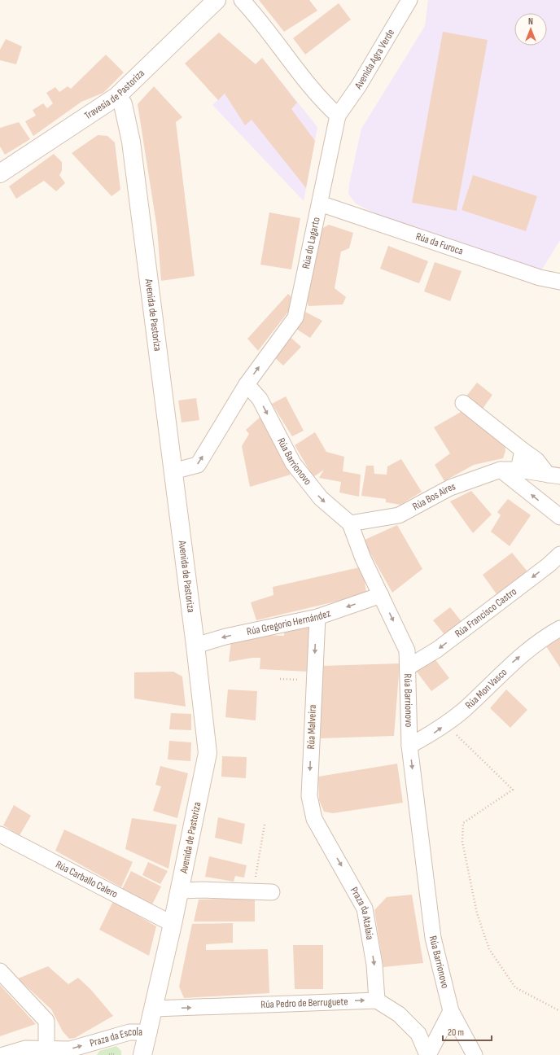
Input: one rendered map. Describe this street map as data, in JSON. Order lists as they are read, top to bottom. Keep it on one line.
{"streets":{"street":["Avenida Agra Verde","Travesía de Pastoriza","Rúa do Lagarto","Rúa da Furoca","Avenida de Pastoriza","Rúa Barrionovo","Rúa Bos Aires","Rúa Francisco Castro","Rúa Gregorio Hernández","Rúa Mon Vasco","Rúa Malveira","Rúa Carballo Calero","Praza da Atalaia","Rúa Pedro de Berruguete","Praza da Escola"]},"crossings":[["Avenida Agra Verde","Rúa do Lagarto"],["Travesía de Pastoriza","Avenida de Pastoriza"],["Rúa do Lagarto","Rúa da Furoca"],["Rúa do Lagarto","Avenida de Pastoriza"],["Rúa do Lagarto","Rúa Barrionovo"],["Avenida de Pastoriza","Rúa Gregorio Hernández"],["Avenida de Pastoriza","Rúa Carballo Calero"],["Avenida de Pastoriza","Rúa Pedro de Berruguete"],["Avenida de Pastoriza","Praza da Escola"],["Rúa Barrionovo","Rúa Bos Aires"],["Rúa Barrionovo","Rúa Francisco Castro"],["Rúa Barrionovo","Rúa Gregorio Hernández"],["Rúa Barrionovo","Rúa Mon Vasco"],["Rúa Gregorio Hernández","Rúa Malveira"],["Rúa Malveira","Praza da Atalaia"],["Praza da Atalaia","Rúa Pedro de Berruguete"]],"one_way":["Rúa do Lagarto","Rúa Barrionovo","Rúa Francisco Castro","Rúa Gregorio Hernández","Rúa Mon Vasco","Rúa Malveira","Praza da Atalaia","Praza da Escola"],"scale_bar":"20 m","north":"top"}
